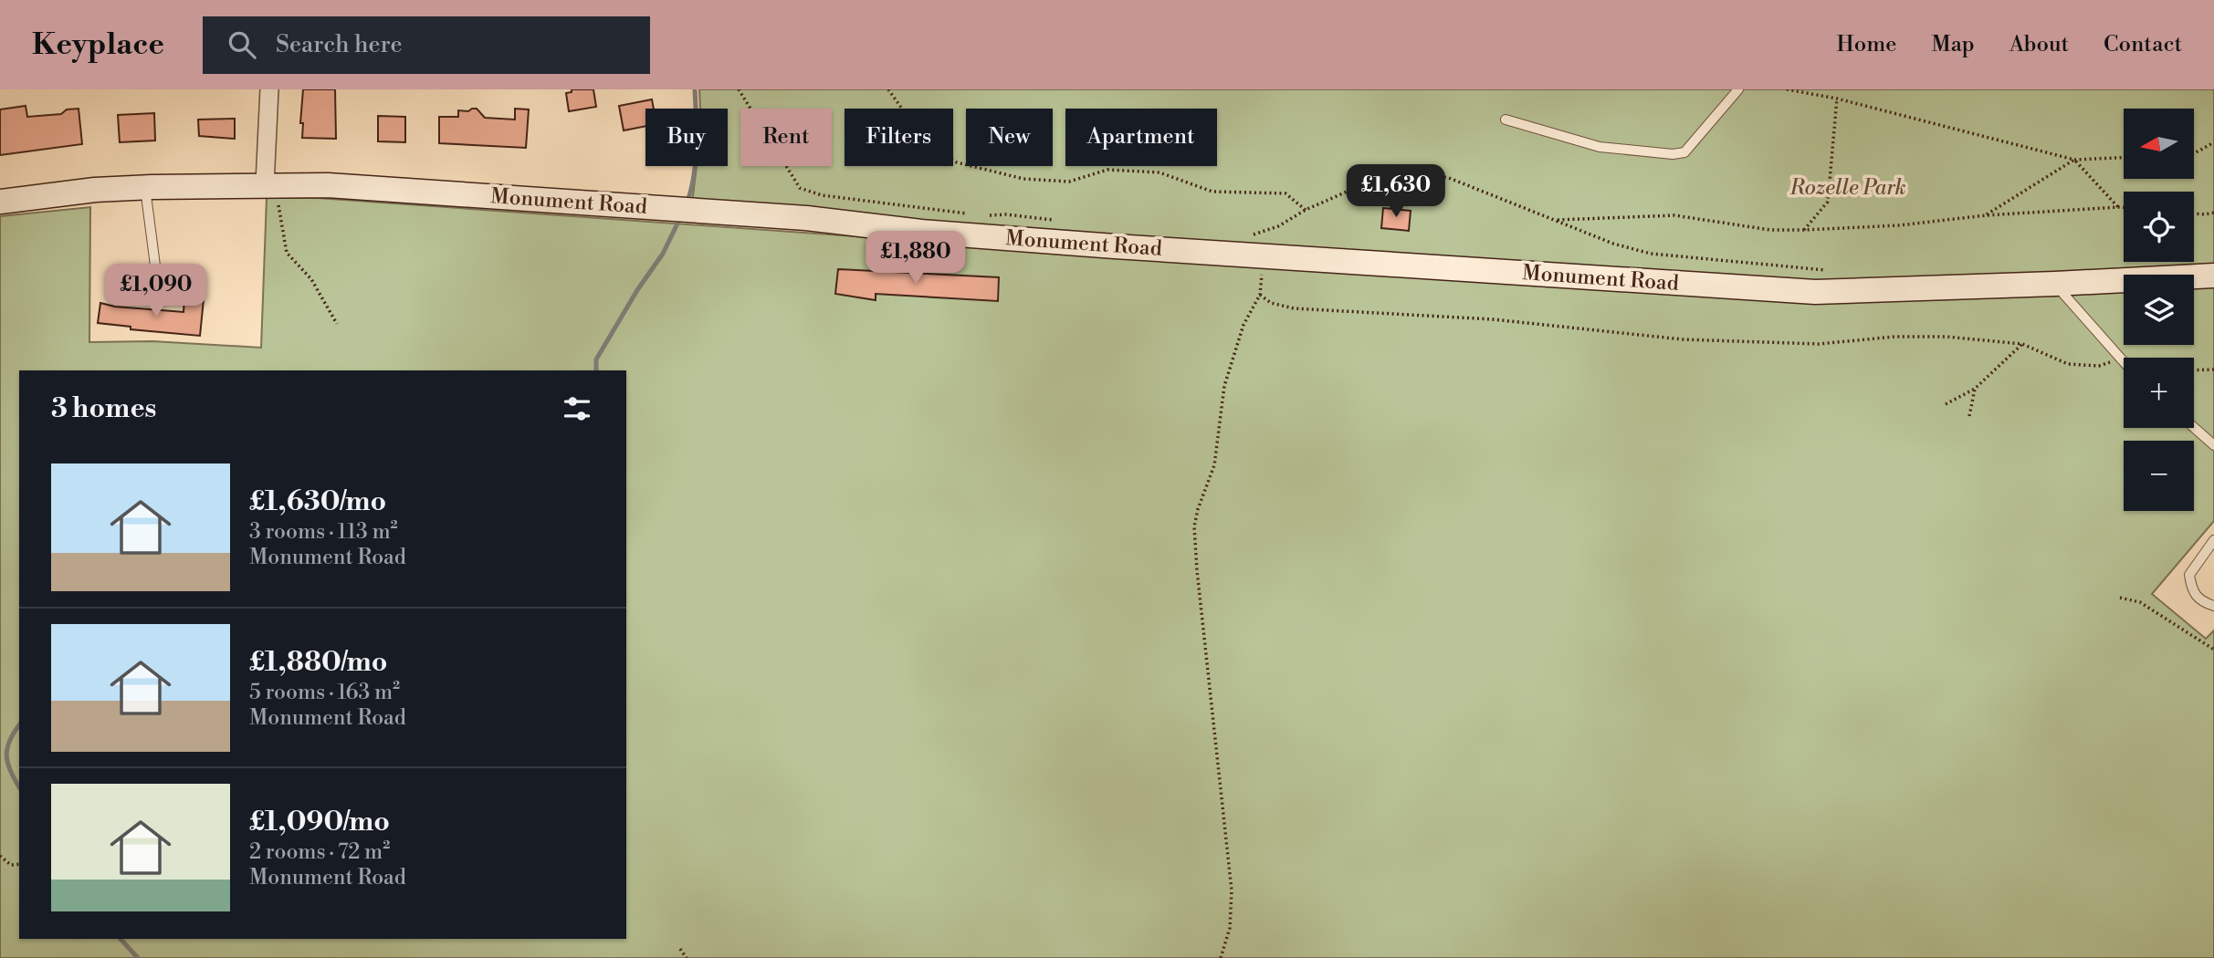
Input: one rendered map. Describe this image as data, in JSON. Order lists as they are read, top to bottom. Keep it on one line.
{"streets":{"main road":["Monument Road"]},"parks":["Rozelle Park"],"north":"left","page":{"header":"Keyplace","search":"Search here","nav":["Home","Map","About","Contact"],"map_buttons":["+","−"],"chip":["Buy","Rent","Filters","New","Apartment"],"price":["£1,630","£1,880","£1,090"],"heading":"3 homes","list":[{"name":"£1,630/mo","note":"3 rooms · 113 m² · Monument Road"},{"name":"£1,880/mo","note":"5 rooms · 163 m² · Monument Road"},{"name":"£1,090/mo","note":"2 rooms · 72 m² · Monument Road"}]}}
